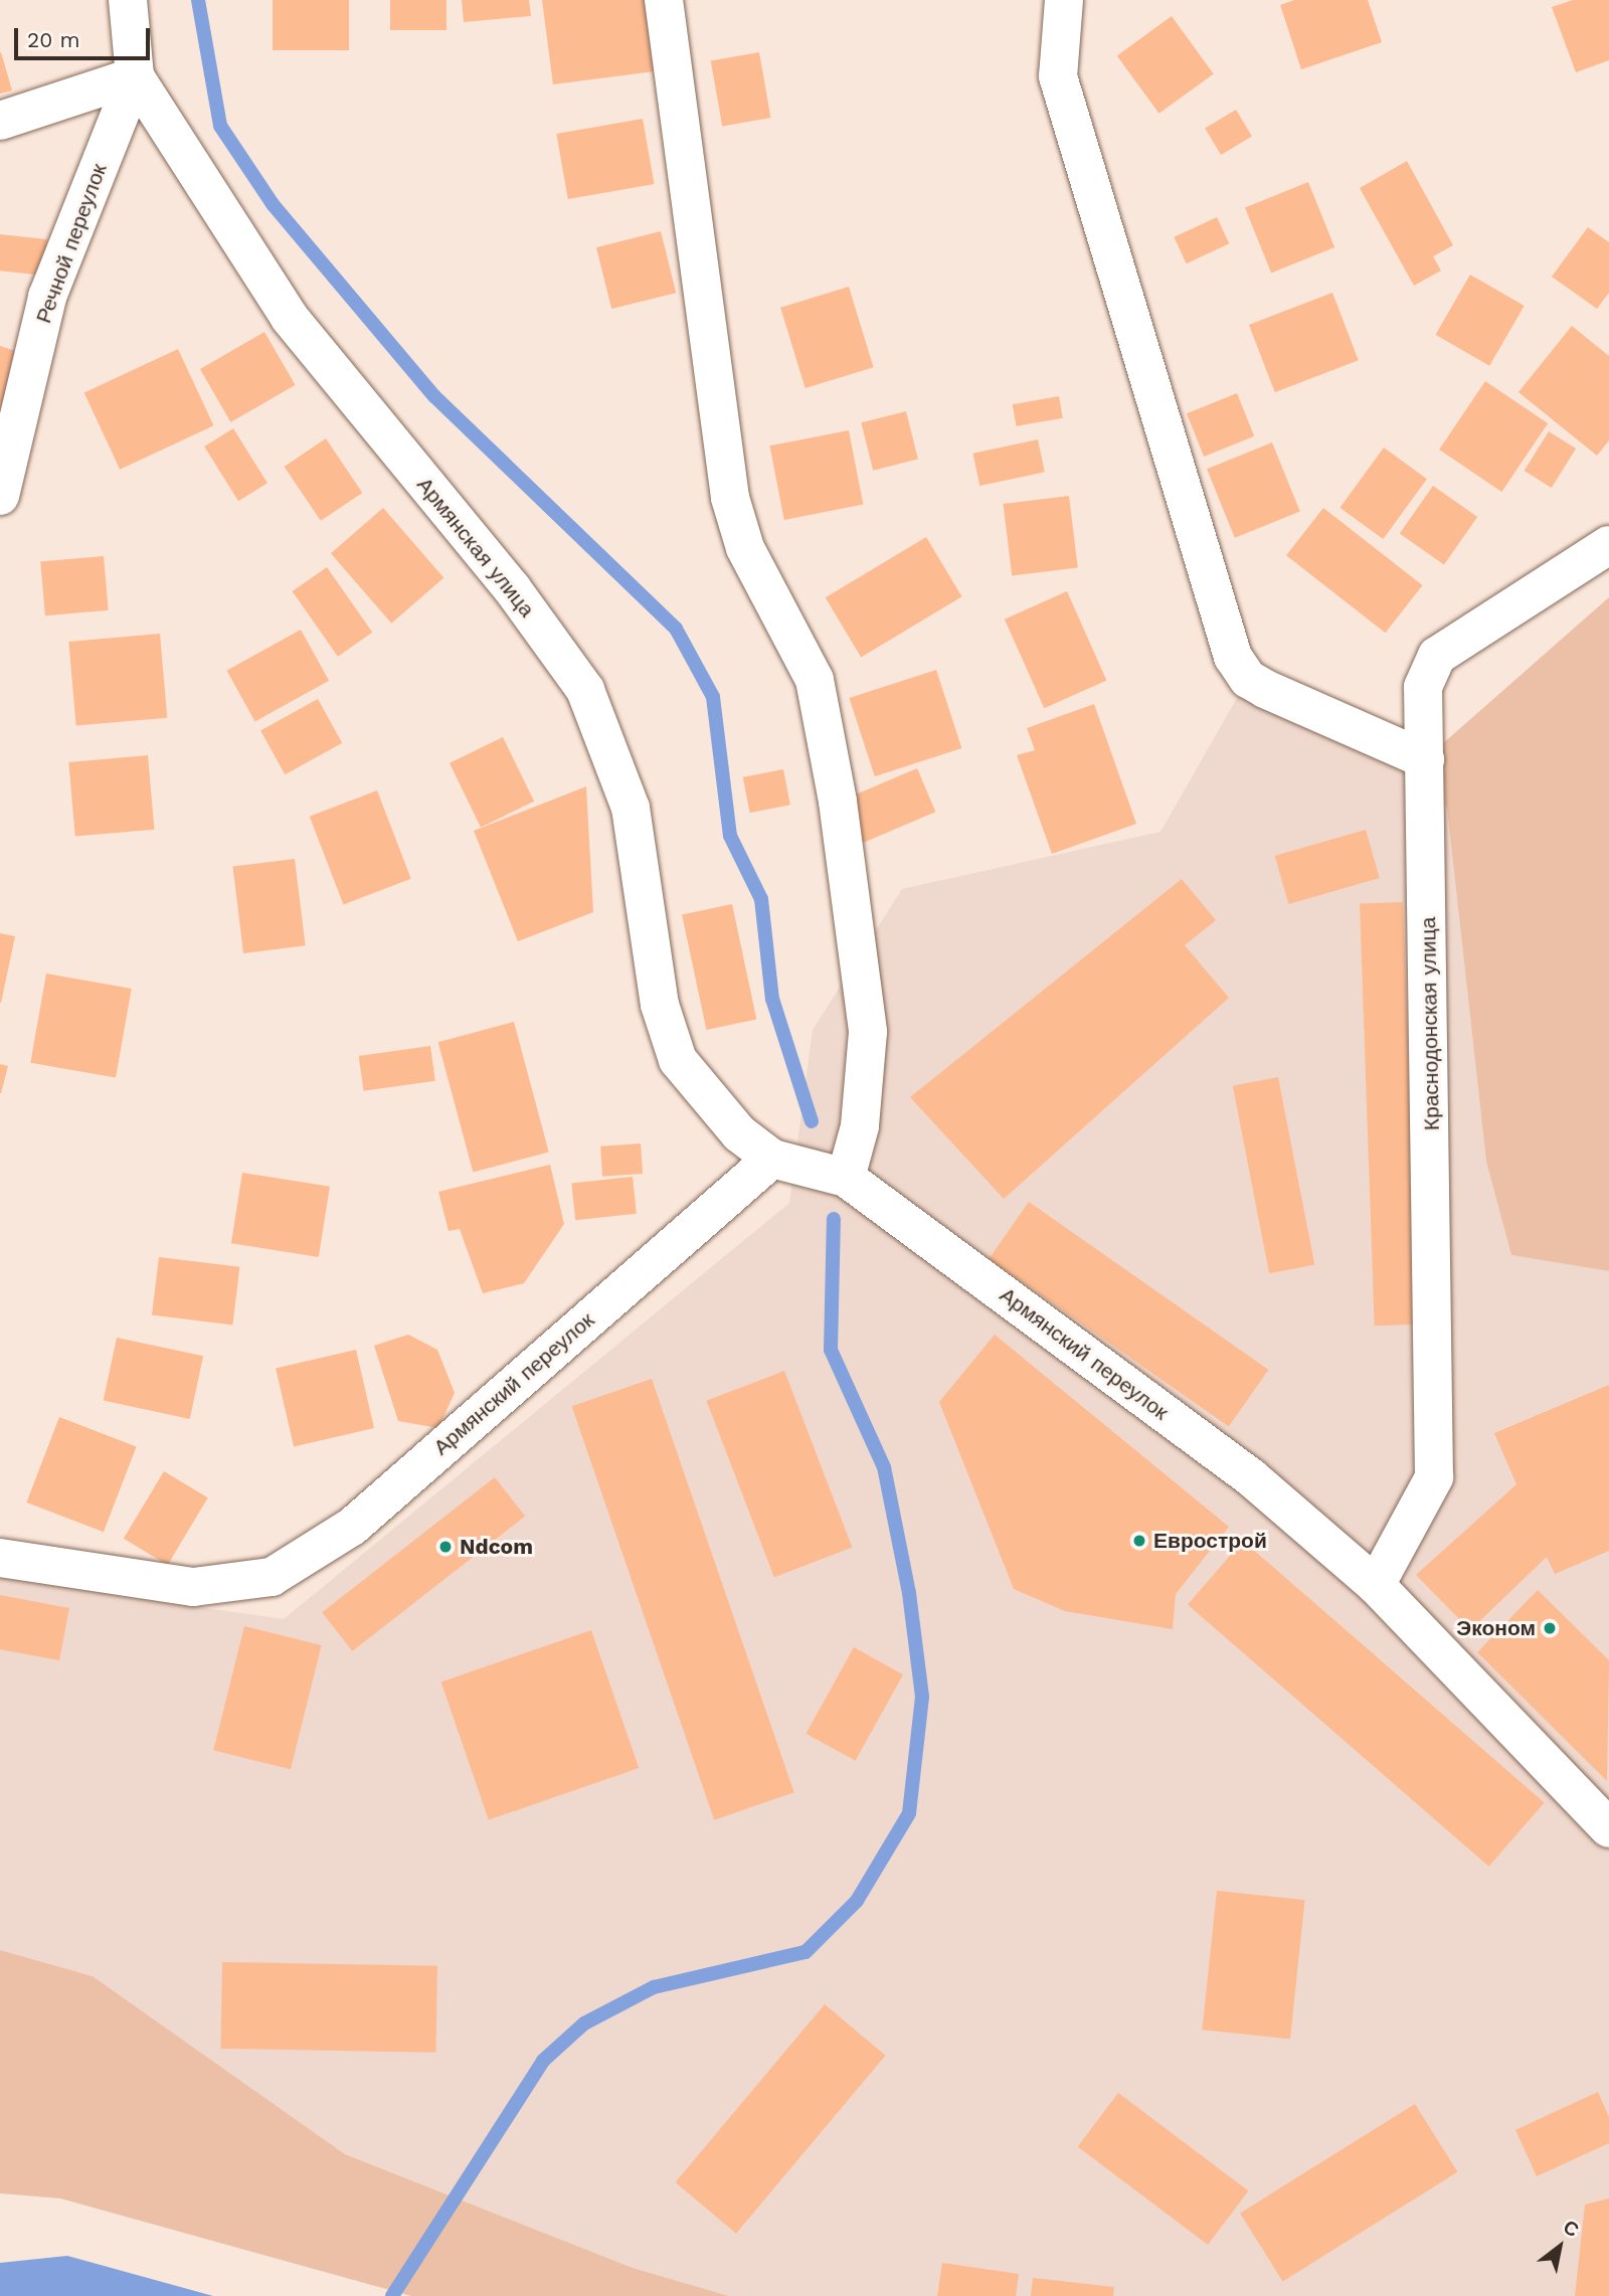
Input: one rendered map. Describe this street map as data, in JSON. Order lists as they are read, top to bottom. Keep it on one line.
{"streets":{"street":["Речной переулок","Армянская улица","Краснодонская улица","Армянский переулок"]},"crossings":[["Речной переулок","Армянская улица"],["Армянская улица","Армянский переулок"],["Краснодонская улица","Армянский переулок"]],"places":["Еврострой","Ndcom","Эконом"],"scale_bar":"20 m","north":"top right"}
